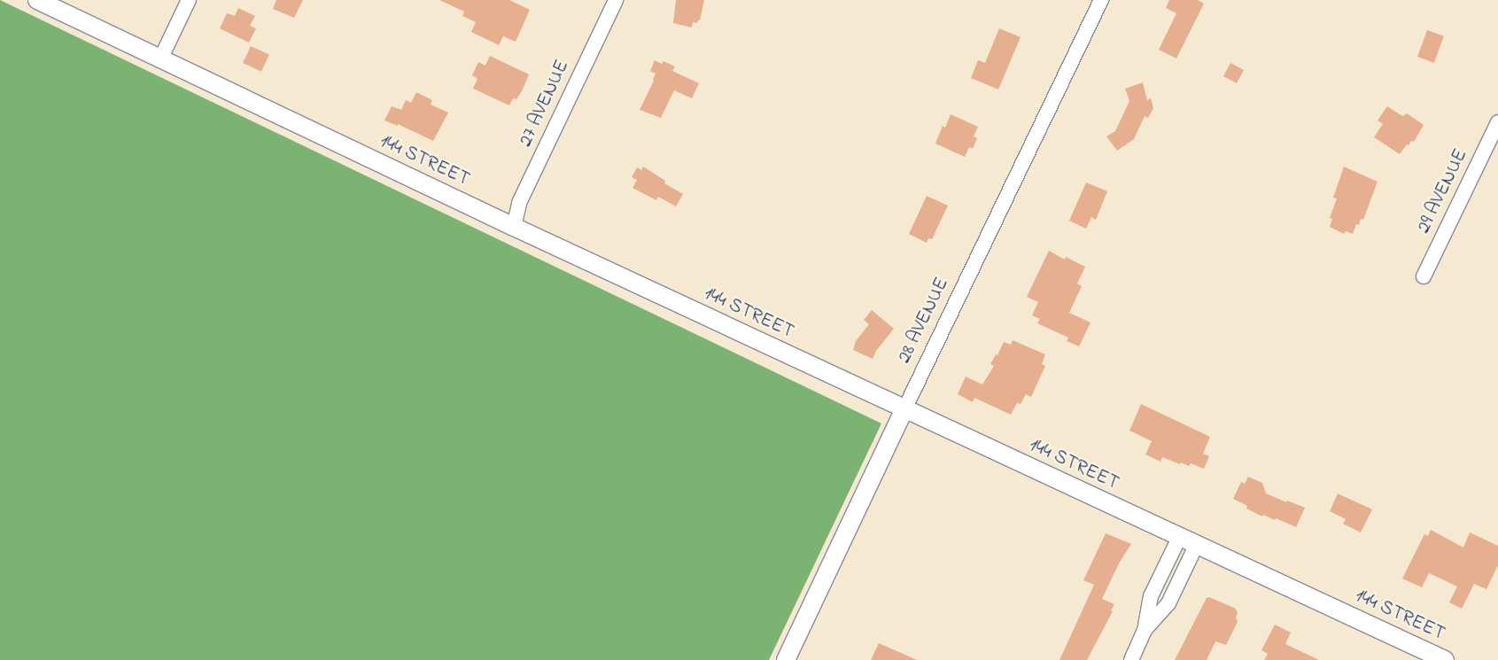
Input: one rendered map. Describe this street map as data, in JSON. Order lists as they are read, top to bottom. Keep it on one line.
{"streets":{"street":["27 AVENUE","144 STREET","29 AVENUE","28 AVENUE"]},"crossings":[["27 AVENUE","144 STREET"],["144 STREET","28 AVENUE"]]}
